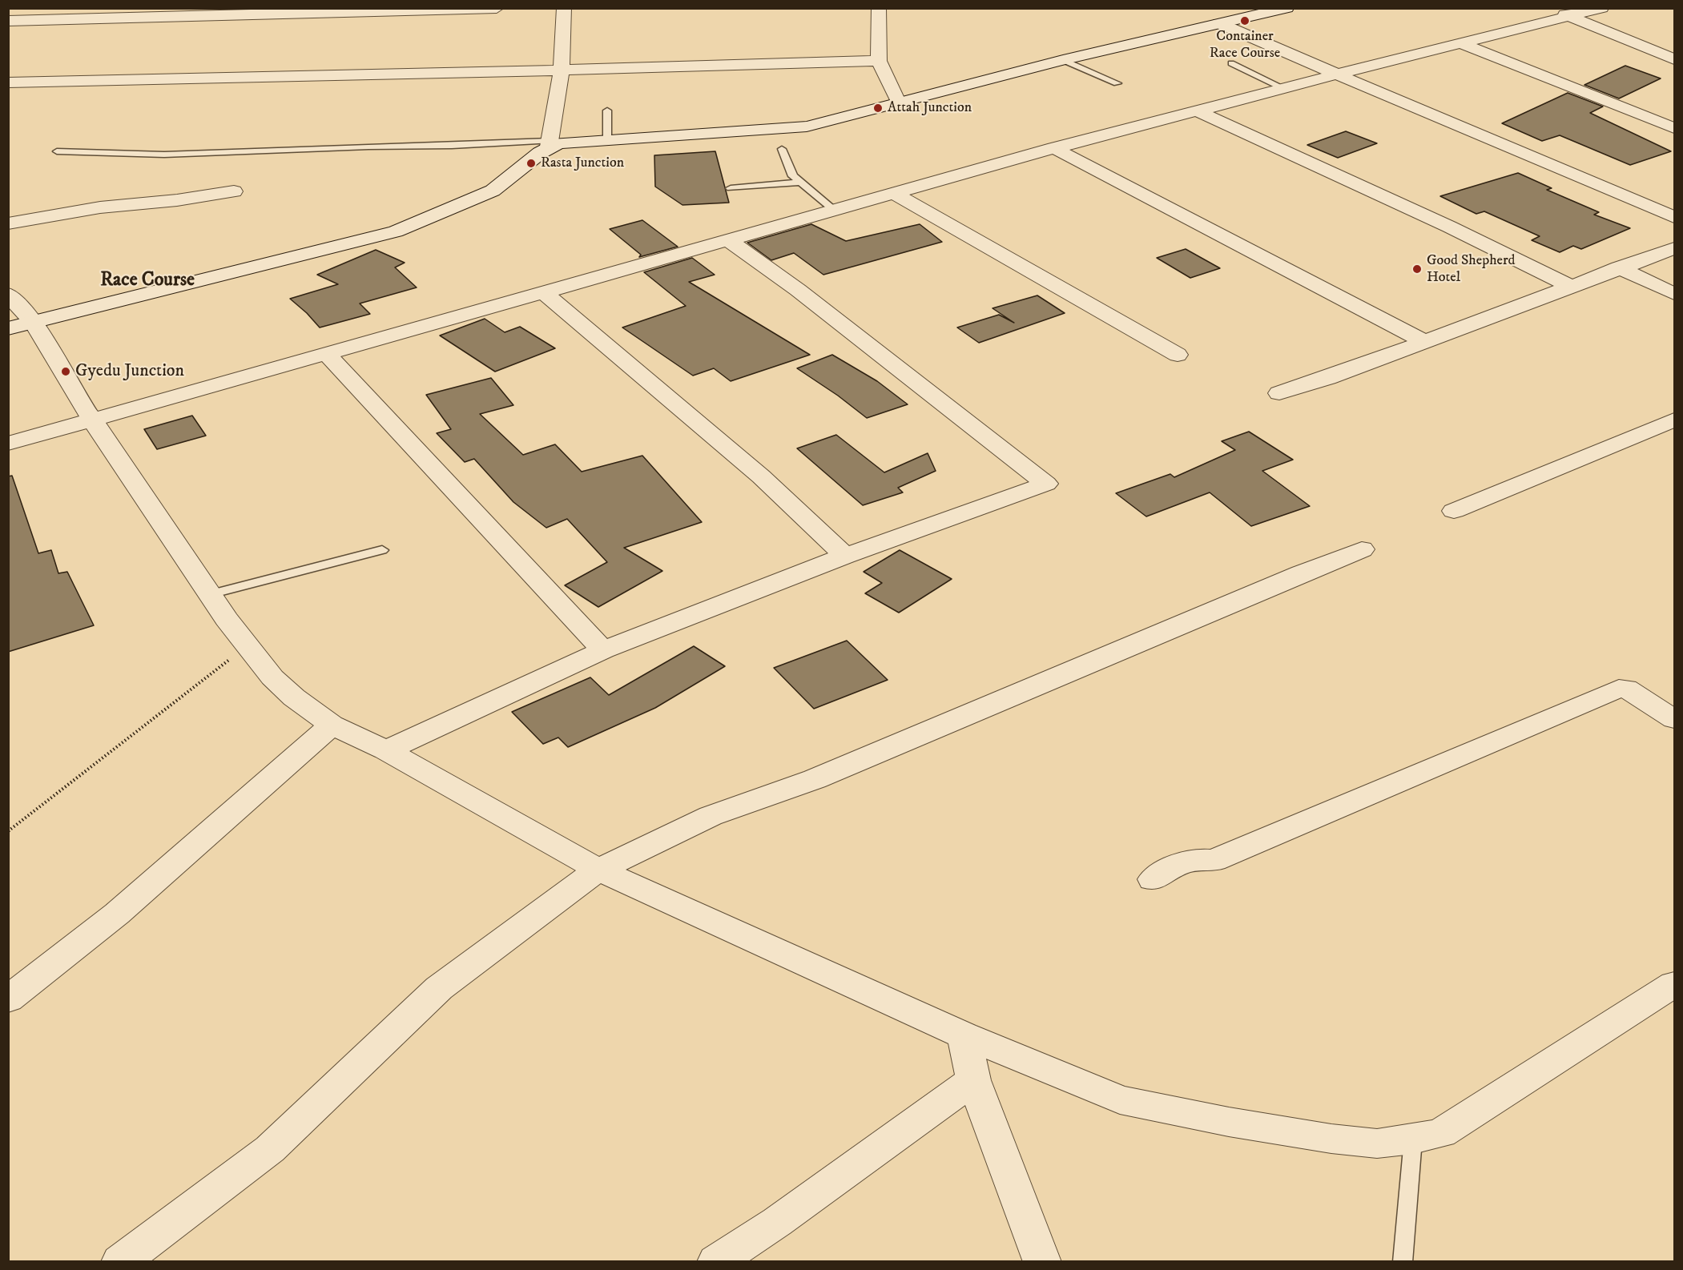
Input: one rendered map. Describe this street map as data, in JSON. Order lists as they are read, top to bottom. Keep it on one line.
{"districts":["Race Course"],"places":["Container Race Course","Attah Junction","Rasta Junction","Good Shepherd Hotel","Gyedu Junction"]}
